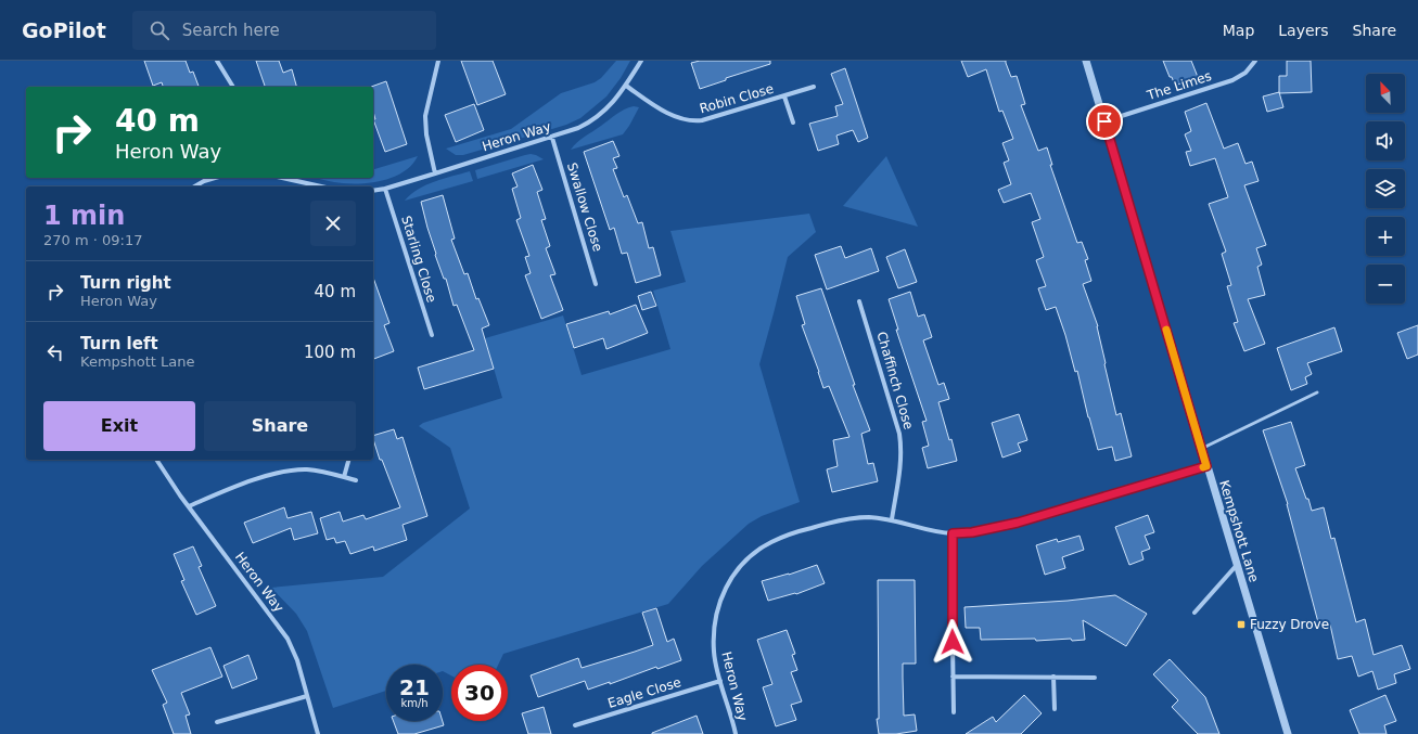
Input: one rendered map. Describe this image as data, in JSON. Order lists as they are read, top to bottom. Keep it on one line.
{"streets":{"street":["The Limes","Robin Close","Heron Way","Swallow Close","Starling Close","Chaffinch Close","Kempshott Lane","Eagle Close"]},"crossings":[["The Limes","Kempshott Lane"],["Robin Close","Heron Way"],["Heron Way","Swallow Close"],["Heron Way","Starling Close"],["Heron Way","Chaffinch Close"],["Heron Way","Kempshott Lane"],["Heron Way","Eagle Close"]],"places":{"transit":["Fuzzy Drove"]},"north":"top left","page":{"header":"GoPilot","search":"Search here","nav":["Map","Layers","Share"],"map_buttons":["+","−"],"turn":["40 m","Heron Way"],"heading":["1 min","270 m · 09:17"],"list":[{"name":"Turn right","note":"Heron Way","value":"40 m"},{"name":"Turn left","note":"Kempshott Lane","value":"100 m"}],"buttons":["Exit","Share"],"speed":"21 km/h","limit":"30"}}
